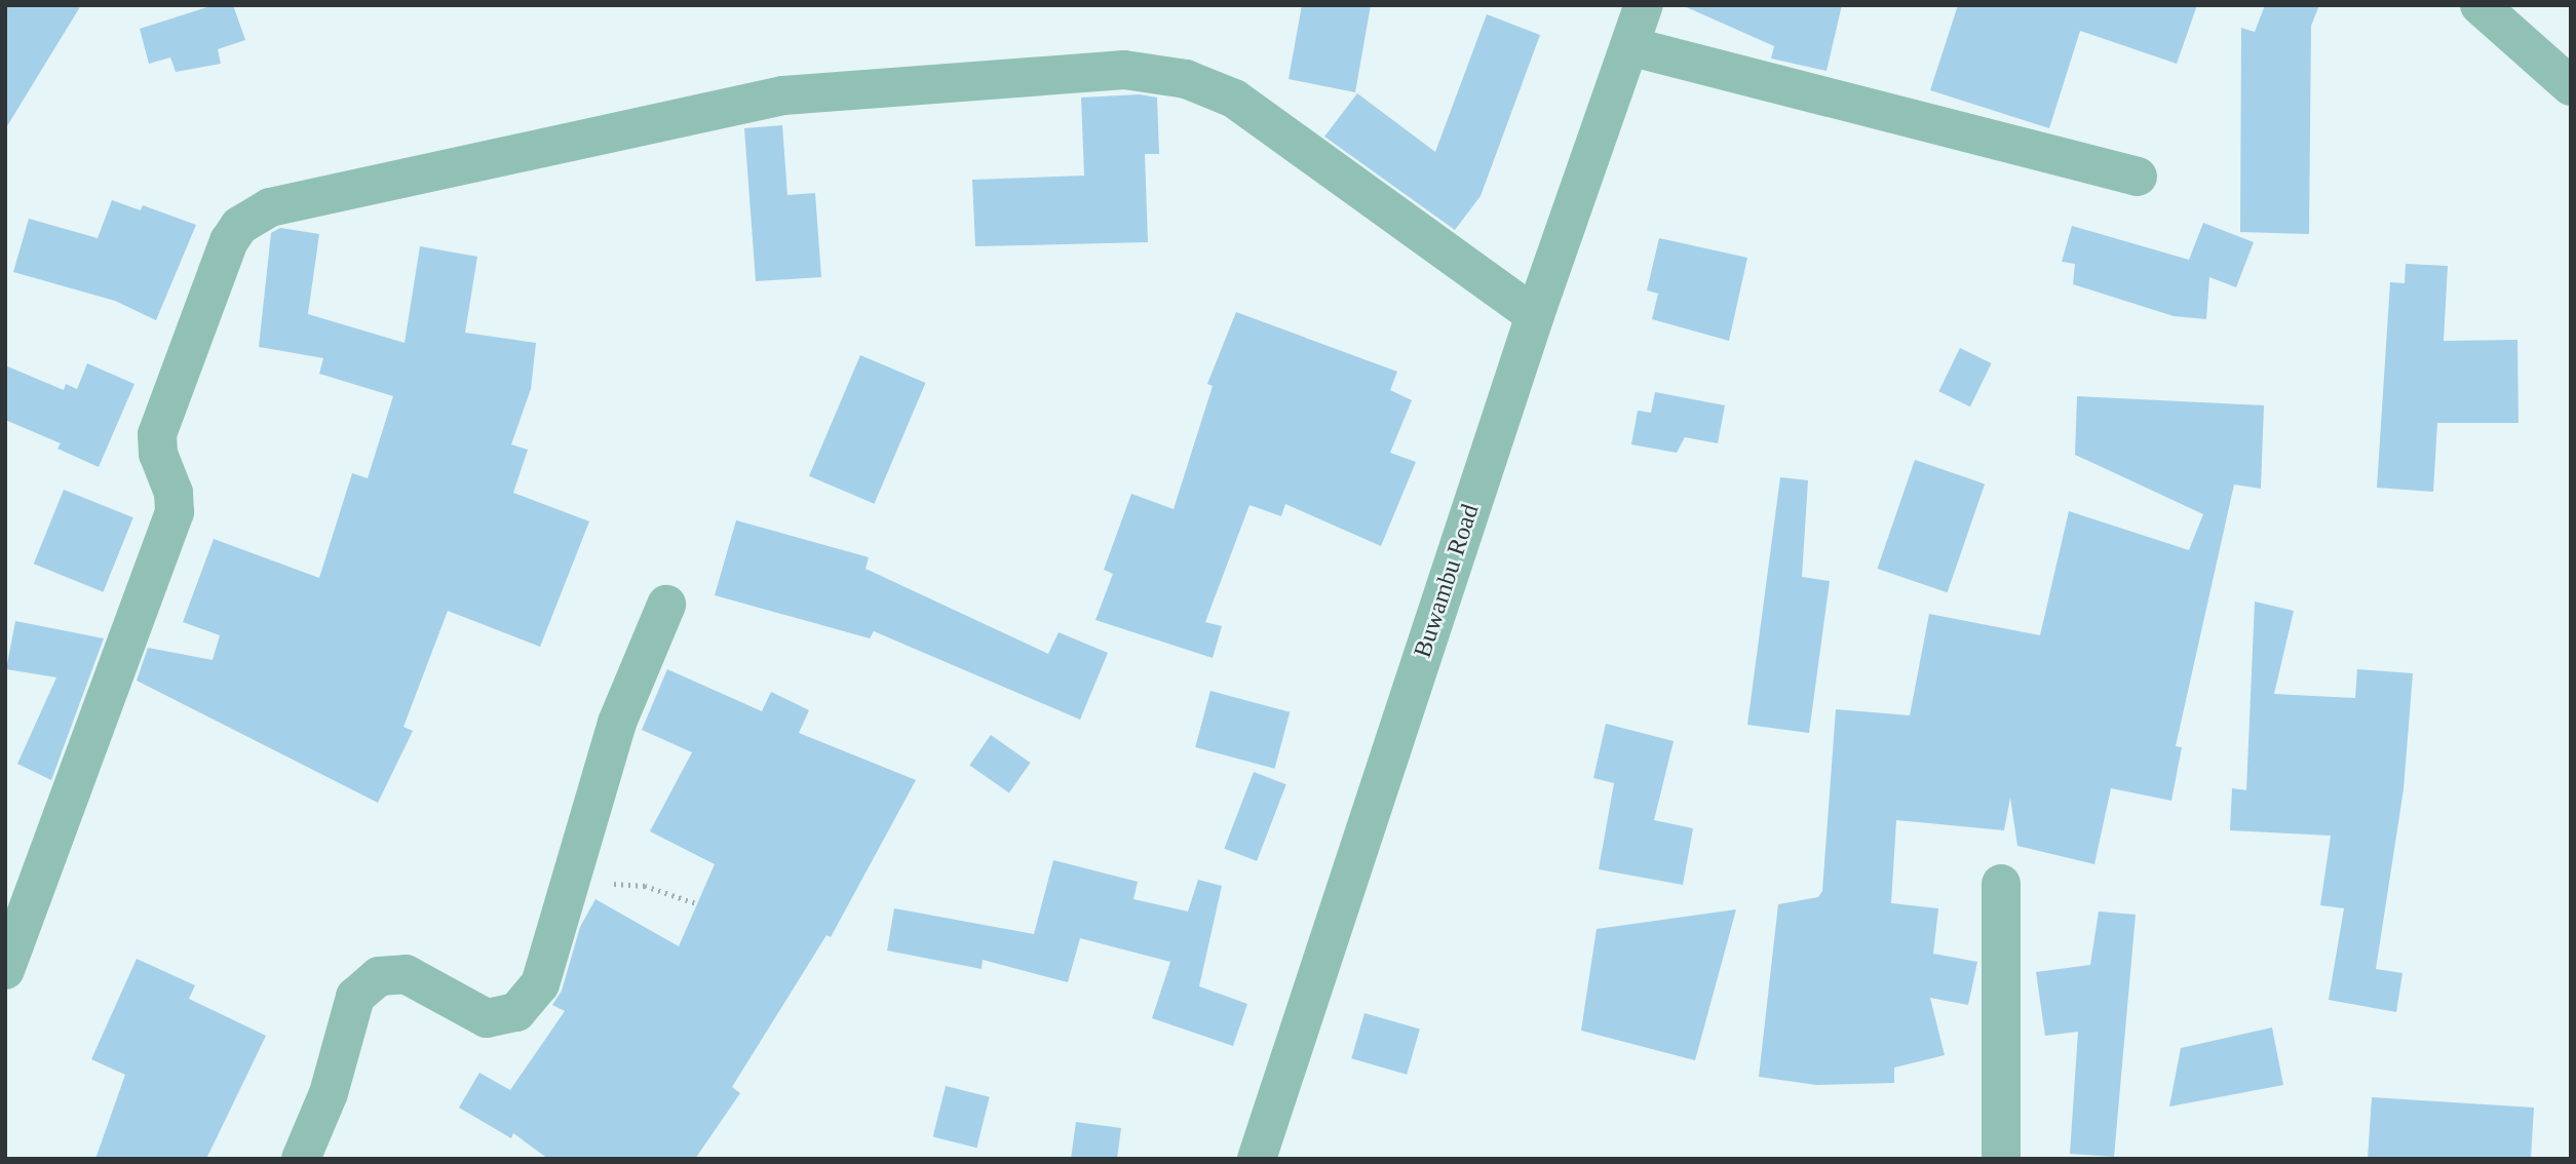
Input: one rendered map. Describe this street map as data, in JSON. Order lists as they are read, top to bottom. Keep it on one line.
{"streets":{"street":["Buwambu Road"]}}
